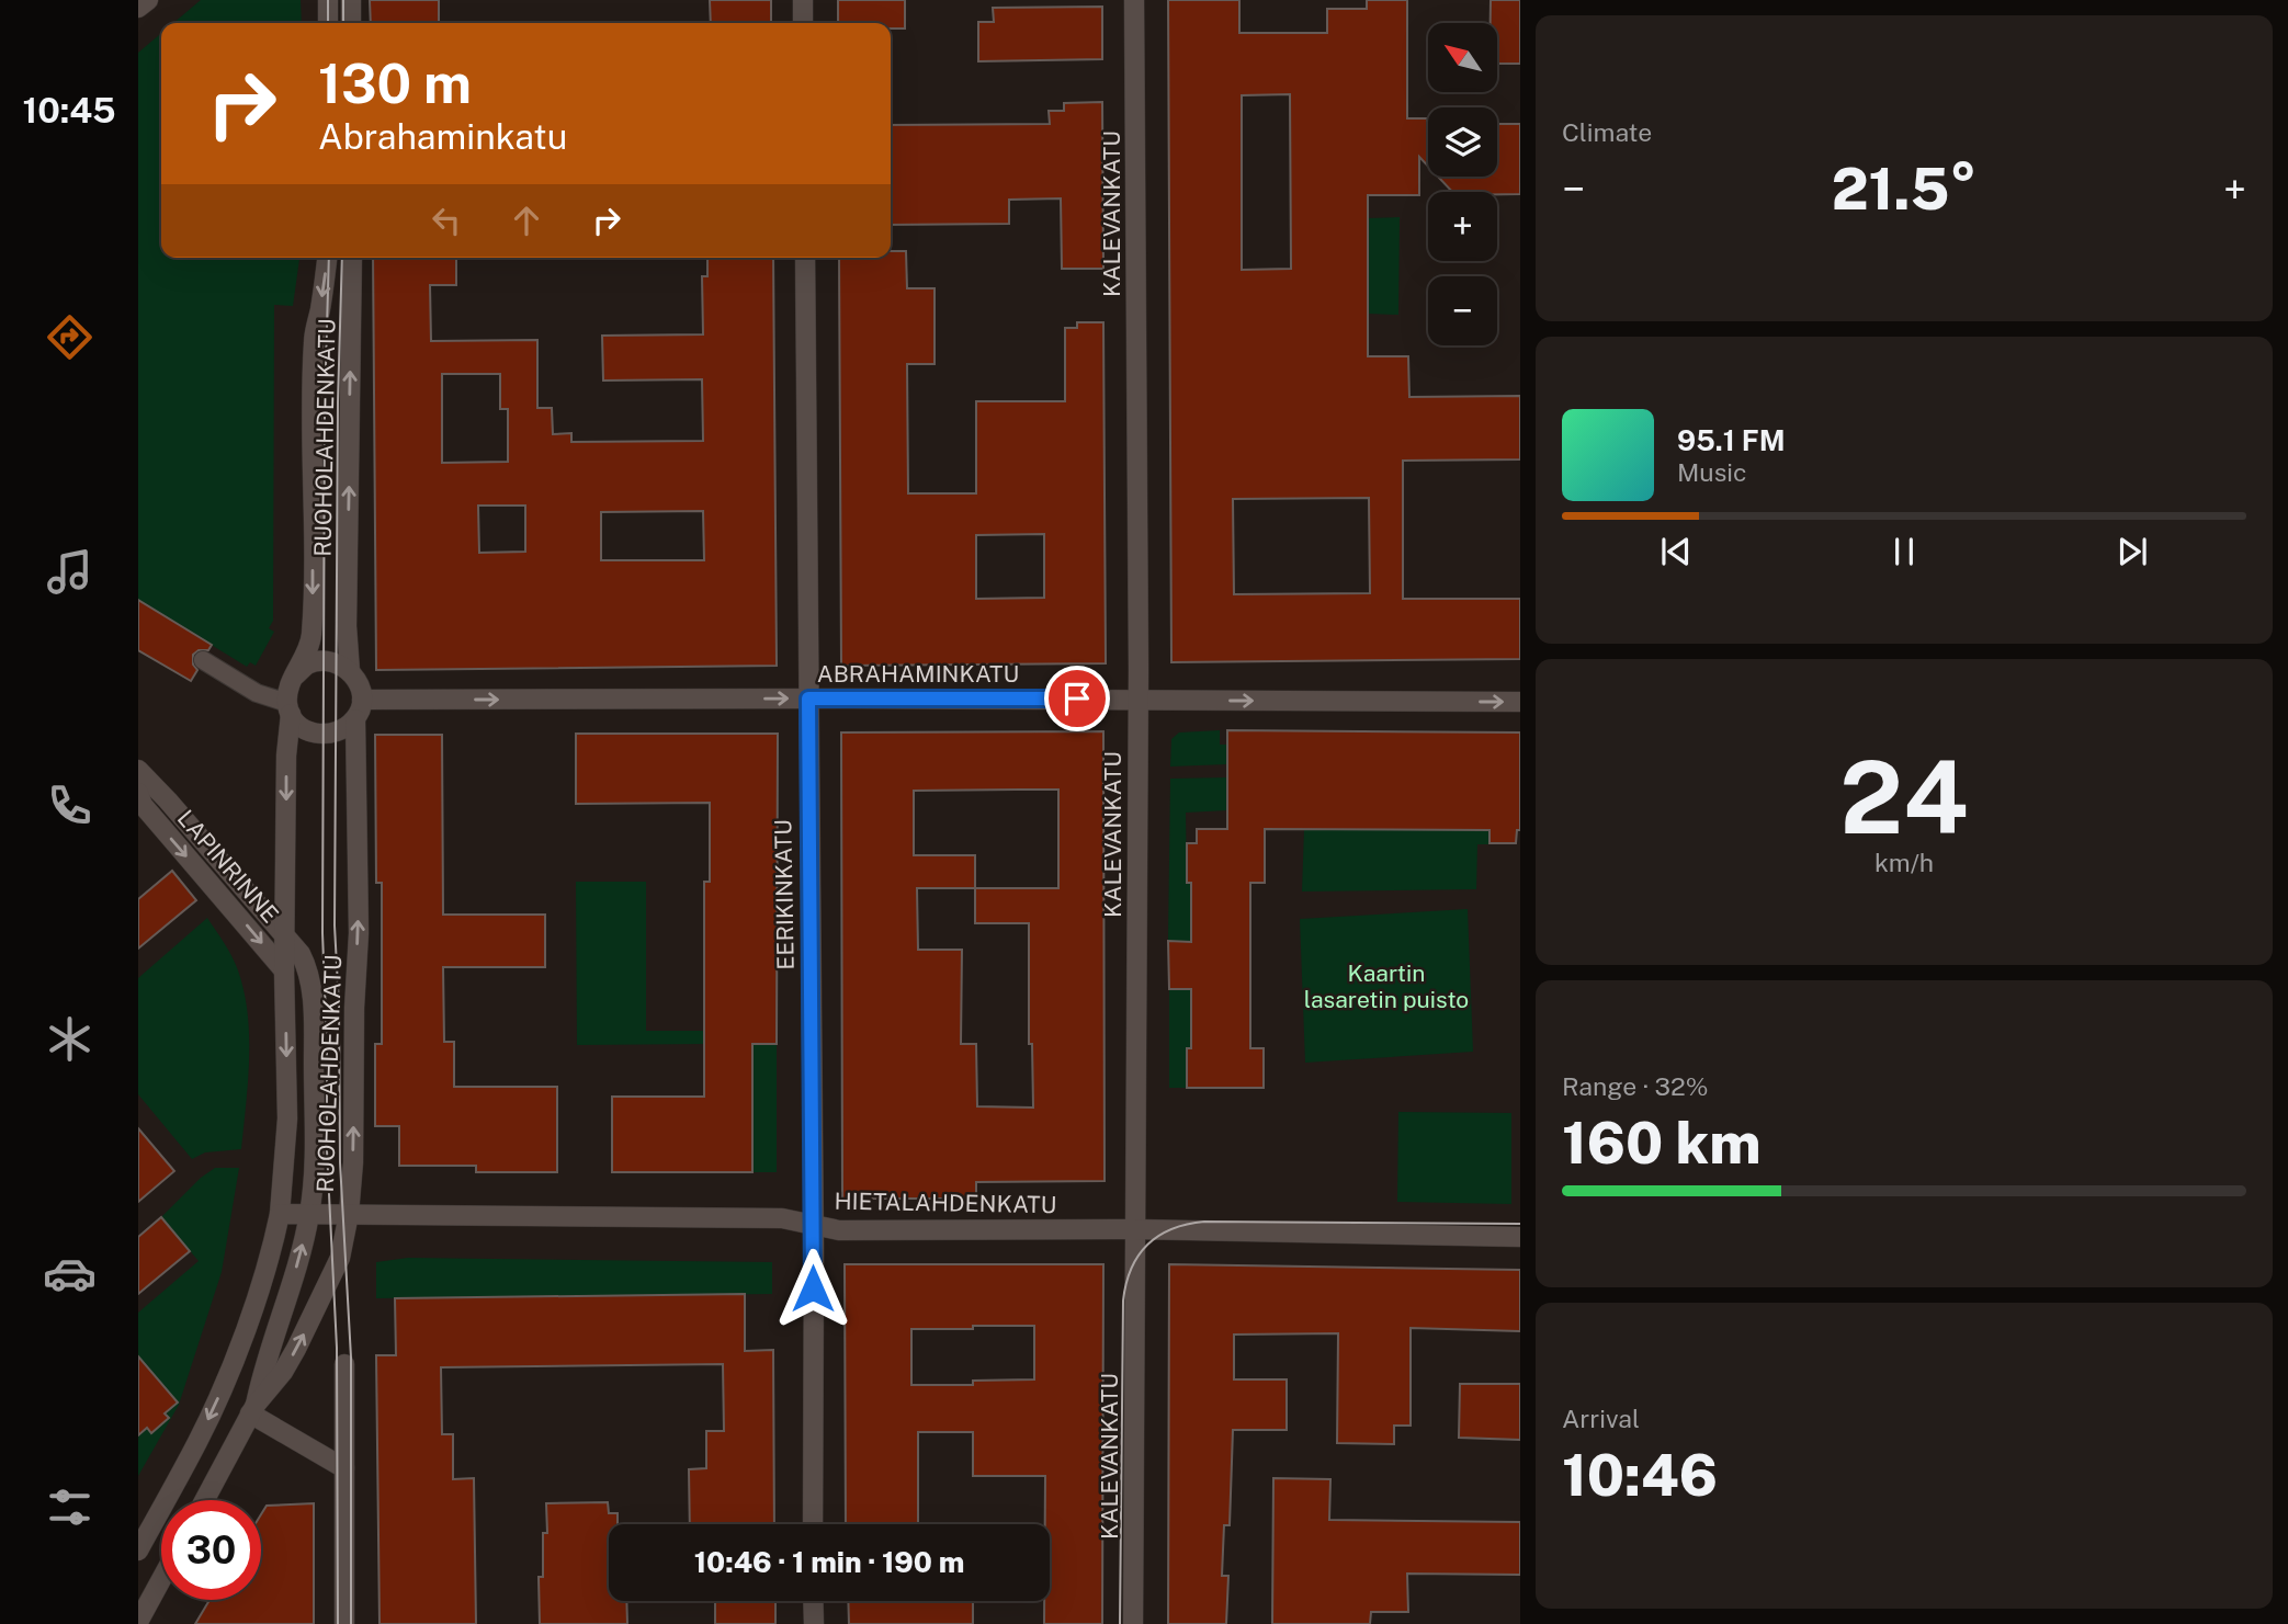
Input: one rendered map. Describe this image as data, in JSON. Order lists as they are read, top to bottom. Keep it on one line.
{"streets":{"street":["KALEVANKATU","RUOHOLAHDENKATU","ABRAHAMINKATU","LAPINRINNE","EERIKINKATU","HIETALAHDENKATU"]},"crossings":[["KALEVANKATU","ABRAHAMINKATU"],["KALEVANKATU","HIETALAHDENKATU"],["RUOHOLAHDENKATU","ABRAHAMINKATU"],["RUOHOLAHDENKATU","LAPINRINNE"],["RUOHOLAHDENKATU","HIETALAHDENKATU"],["ABRAHAMINKATU","EERIKINKATU"],["EERIKINKATU","HIETALAHDENKATU"]],"one_way":["ABRAHAMINKATU"],"parks":["Kaartin lasaretin puisto"],"north":"top left","page":{"tabs":"10:45","tile":["Climate",["24","km/h"],["Range · 32%","160 km"],["Arrival","10:46"]],"map_buttons":["+","−"],"turn":["130 m","Abrahaminkatu"],"heat":["−","21.5°","+"],"song":["95.1 FM","Music"],"limit":"30","trip":"10:46 · 1 min · 190 m"}}
